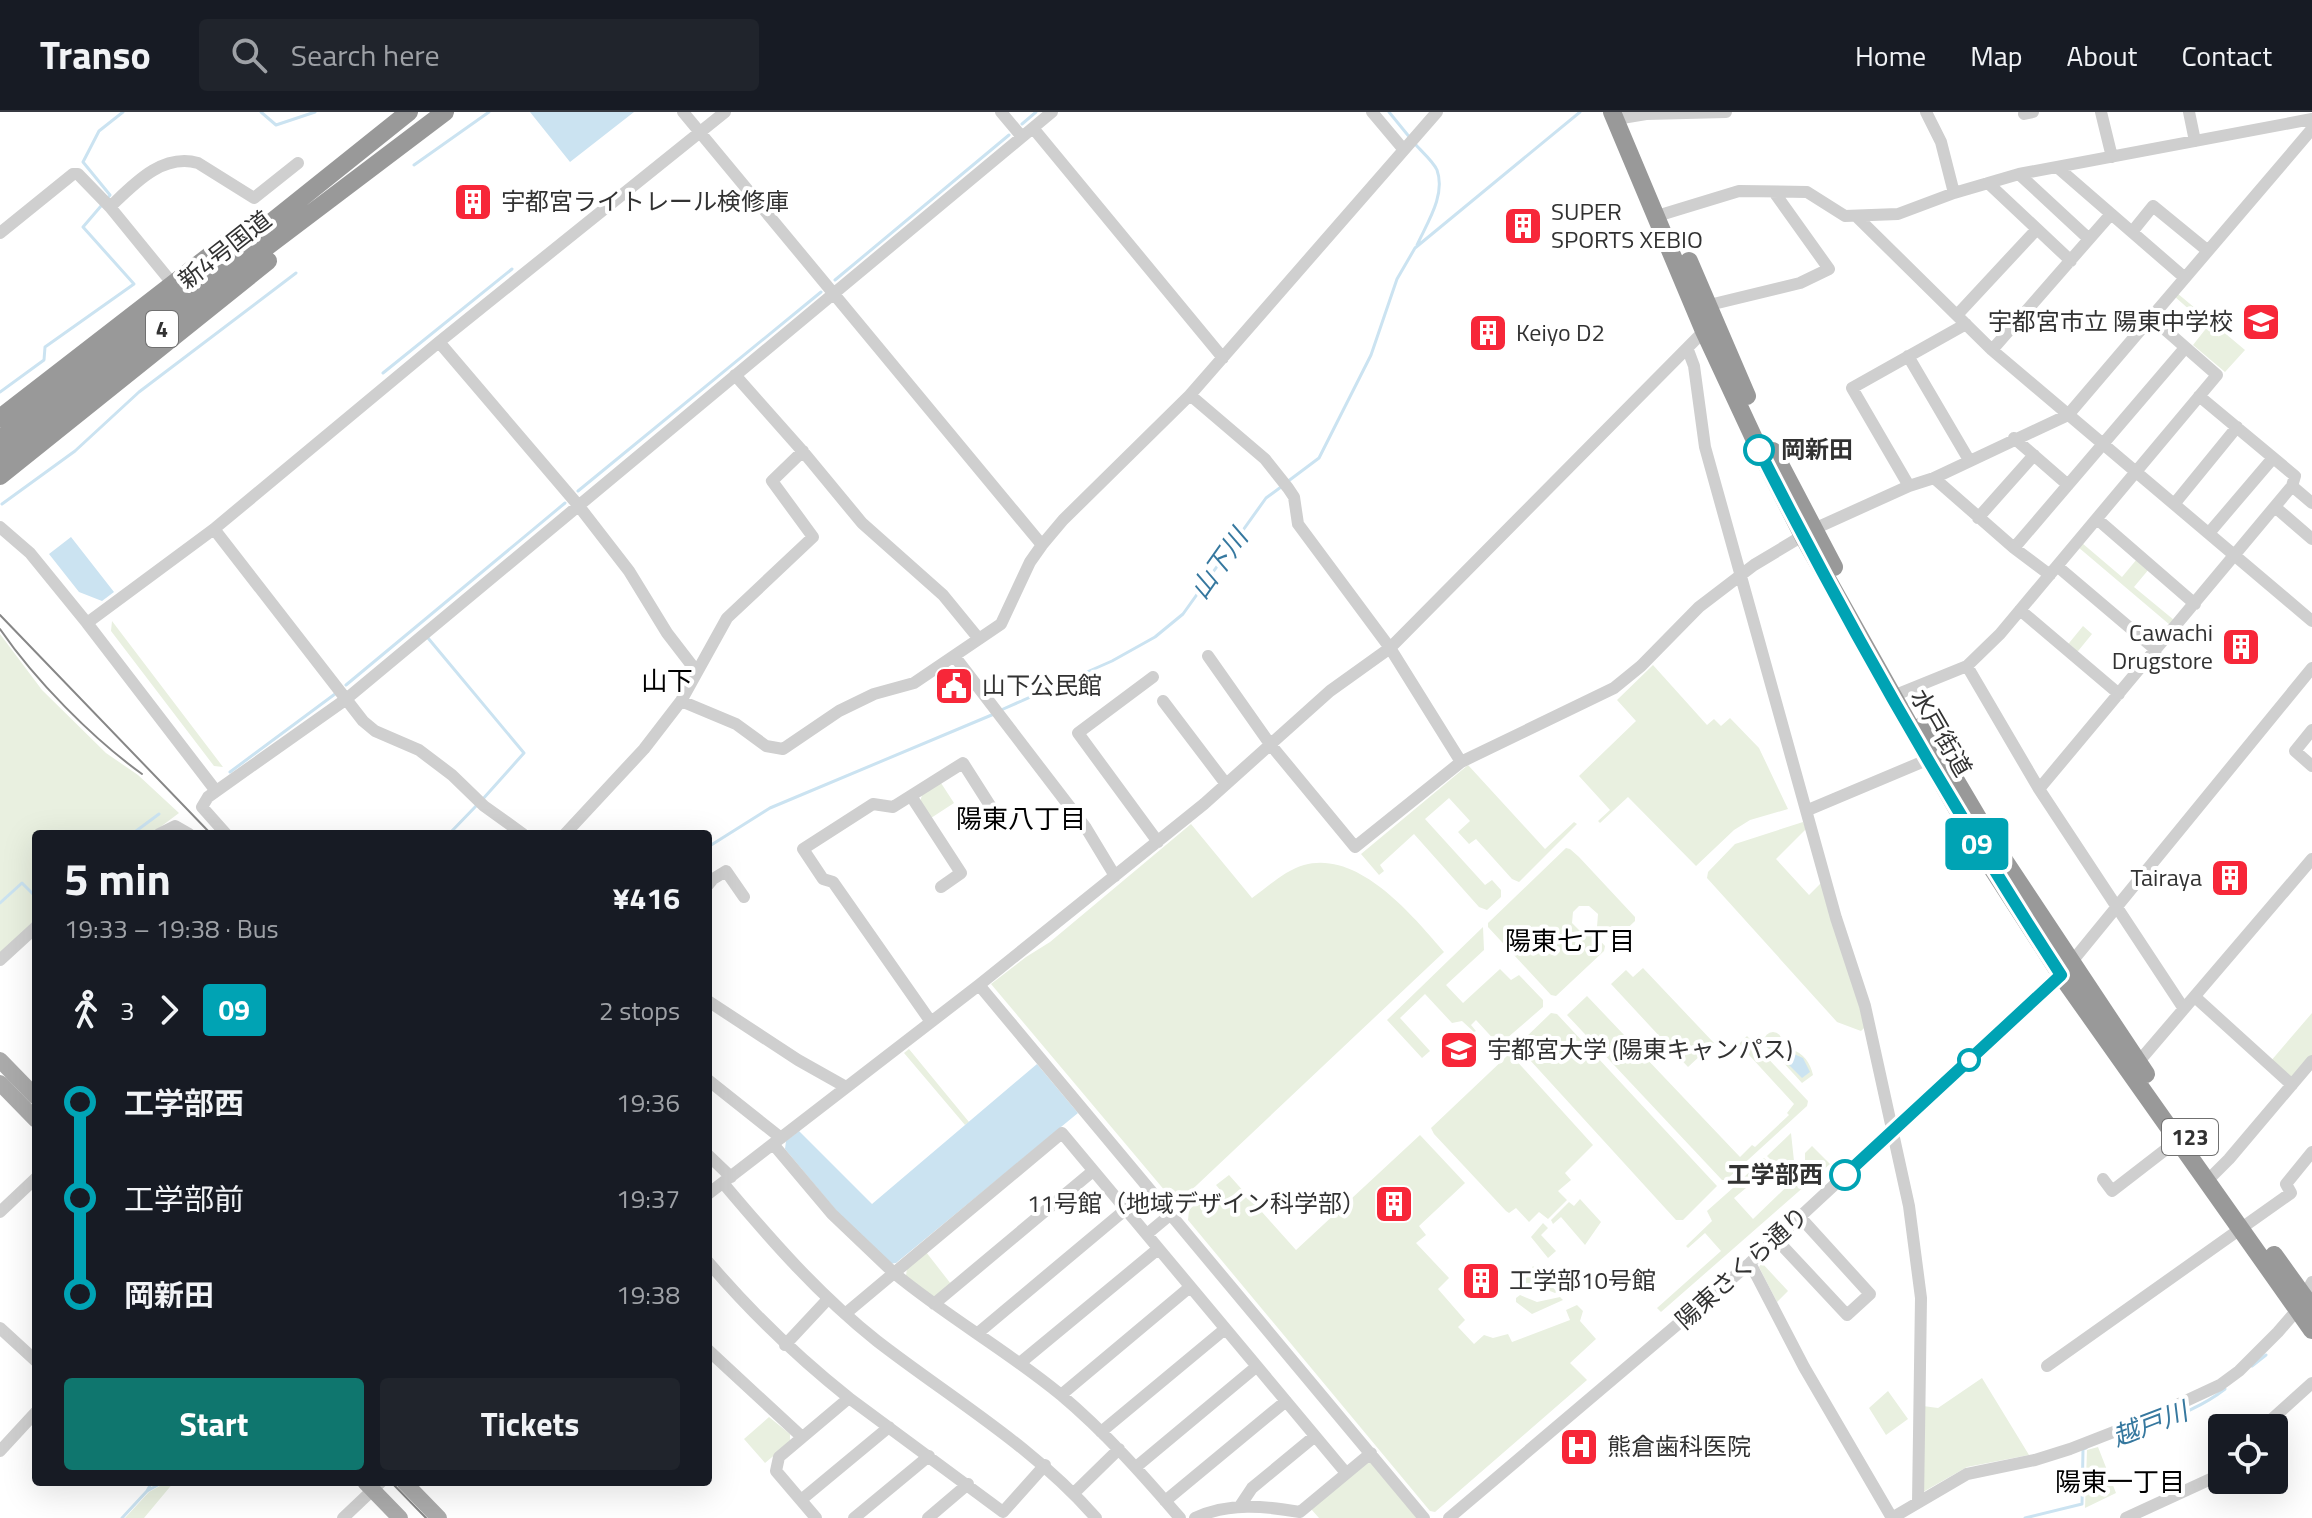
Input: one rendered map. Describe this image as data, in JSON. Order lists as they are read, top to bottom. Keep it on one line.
{"streets":{"highway":["新4号国道","4","水戸街道","123"],"street":["陽東さくら通り"]},"crossings":[["水戸街道","陽東さくら通り"]],"districts":["山下","陽東八丁目","陽東七丁目","陽東一丁目"],"water":["山下川","越戸川"],"places":{"building":["宇都宮ライトレール検修庫","SUPER SPORTS XEBIO","Keiyo D2","Cawachi Drugstore","Tairaya","11号館（地域デザイン科学部）","工学部10号館"],"school or university":["宇都宮市立 陽東中学校","宇都宮大学 (陽東キャンパス)"],"other":["岡新田","工学部西"],"public building":["山下公民館"],"hospital":["熊倉歯科医院"]},"lines":["bus line 09"],"page":{"header":"Transo","search":"Search here","nav":["Home","Map","About","Contact"],"on_map":"09","heading":["5 min","19:33 – 19:38 · Bus","¥416"],"legs":["3","09","2 stops"],"list":[{"name":"工学部西","value":"19:36"},{"name":"工学部前","value":"19:37"},{"name":"岡新田","value":"19:38"}],"buttons":["Start","Tickets"]}}
